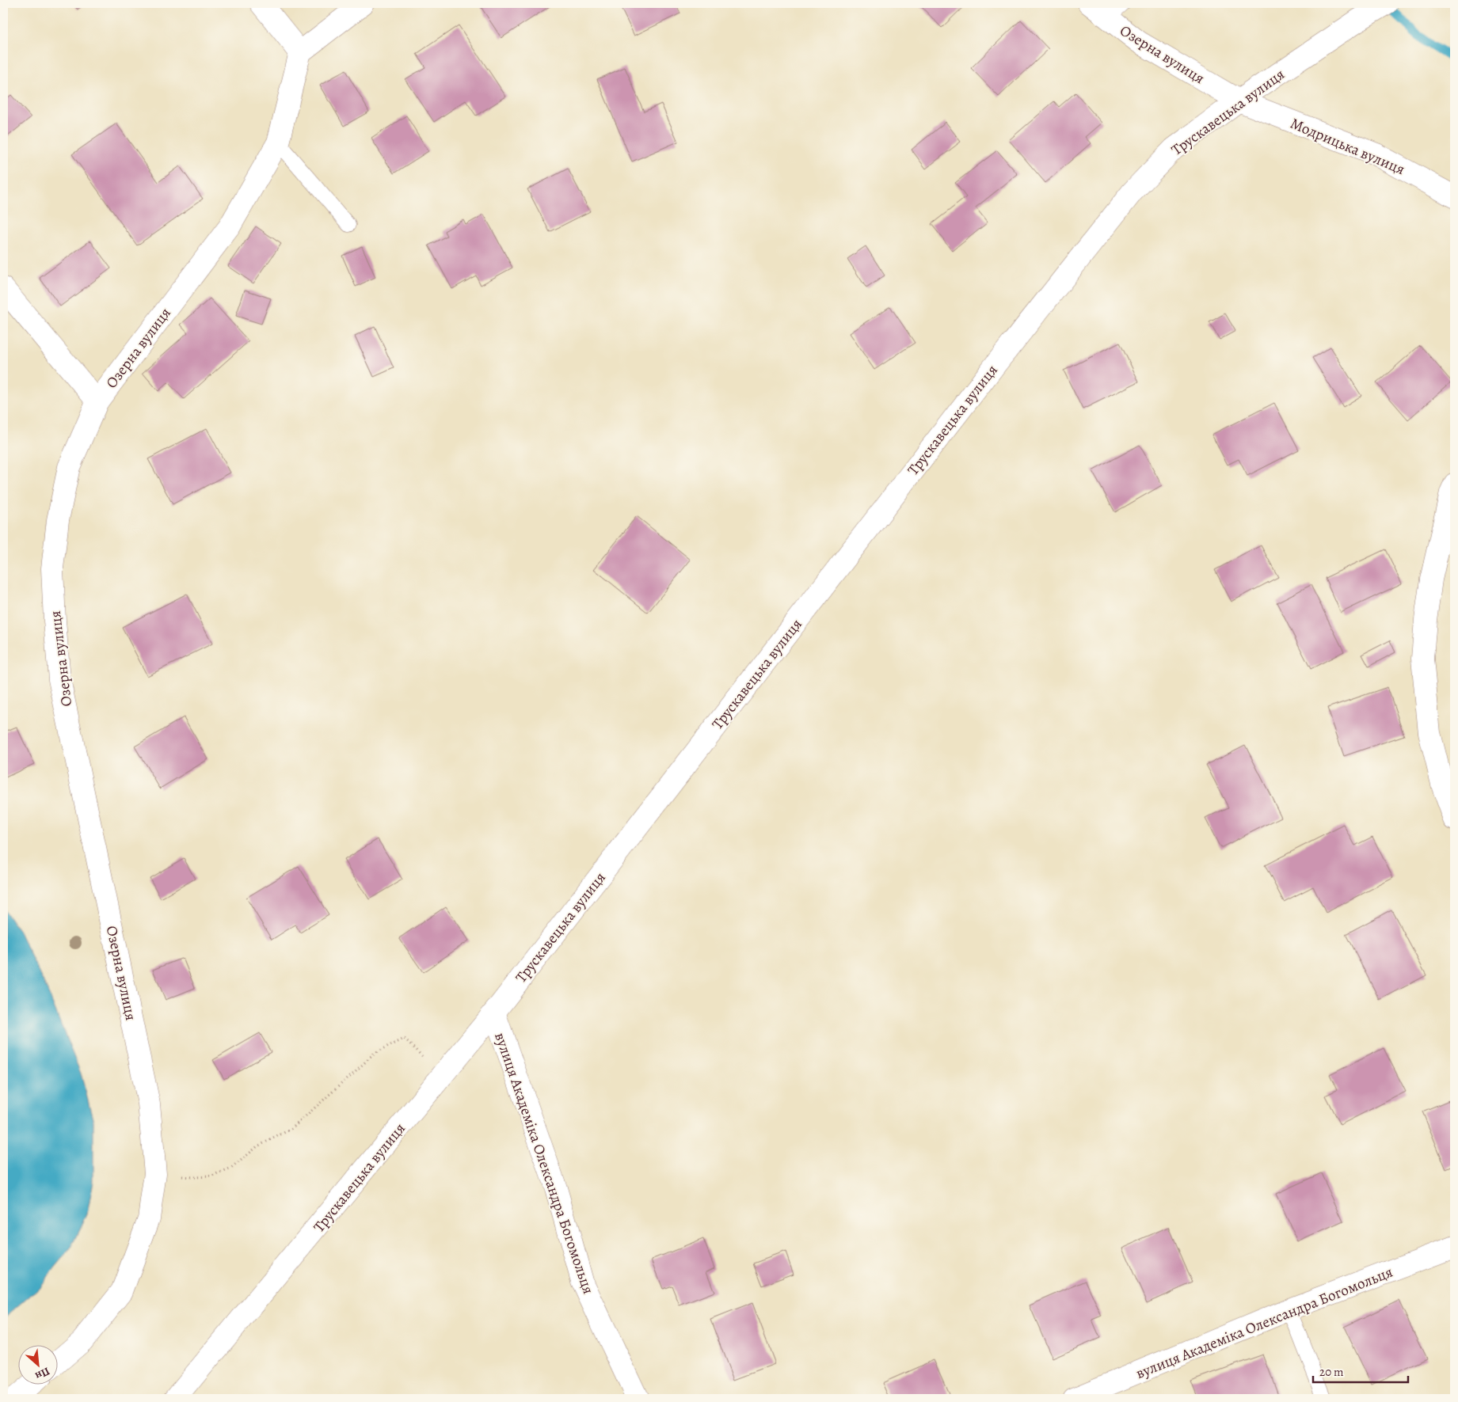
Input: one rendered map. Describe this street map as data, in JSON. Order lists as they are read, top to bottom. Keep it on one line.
{"streets":{"street":["Озерна вулиця","Трускавецька вулиця","Модрицька вулиця","вулиця Академіка Олександра Богомольця"]},"crossings":[["Озерна вулиця","Трускавецька вулиця"],["Озерна вулиця","Модрицька вулиця"],["Трускавецька вулиця","Модрицька вулиця"],["Трускавецька вулиця","вулиця Академіка Олександра Богомольця"]],"scale_bar":"20 m","north":"bottom right"}
